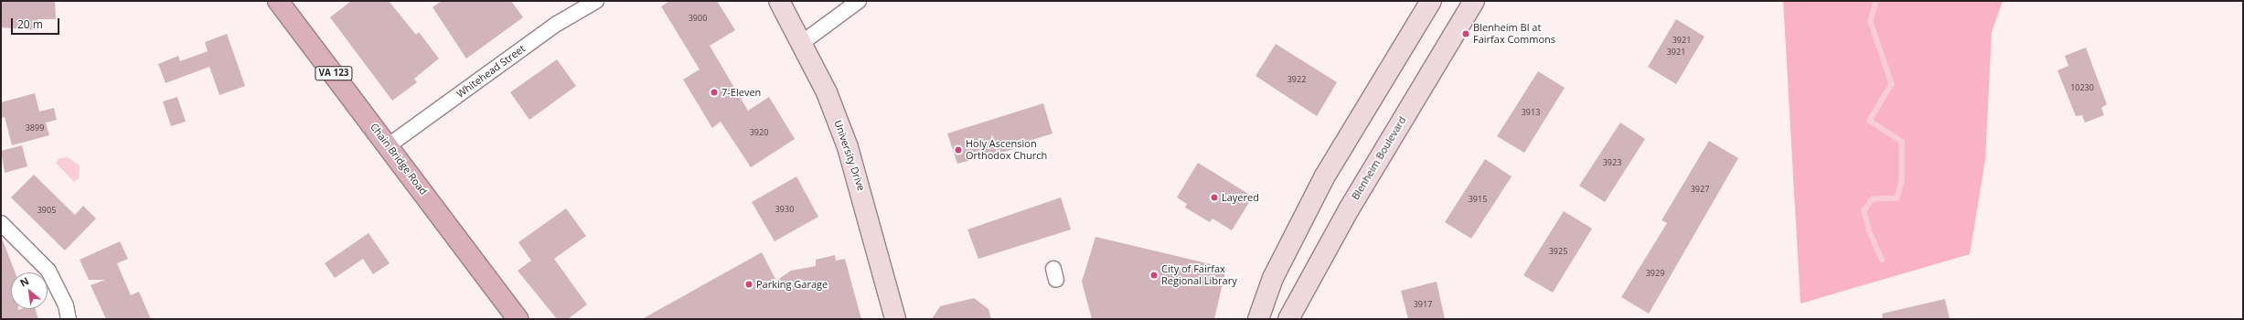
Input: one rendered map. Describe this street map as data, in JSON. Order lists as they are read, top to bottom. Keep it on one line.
{"streets":{"main road":["VA 123","University Drive","Blenheim Boulevard","Chain Bridge Road"],"street":["Whitehead Street"]},"crossings":[["Whitehead Street","Chain Bridge Road"]],"places":["Blenheim Bl at Fairfax Commons","7-Eleven","Holy Ascension Orthodox Church","Layered","City of Fairfax Regional Library","Parking Garage"],"house_numbers":["3900","3921","3921","3922","10230","3913","3899","3920","3923","3927","3915","3930","3905","3925","3929","3917"],"scale_bar":"20 m","north":"top left"}
